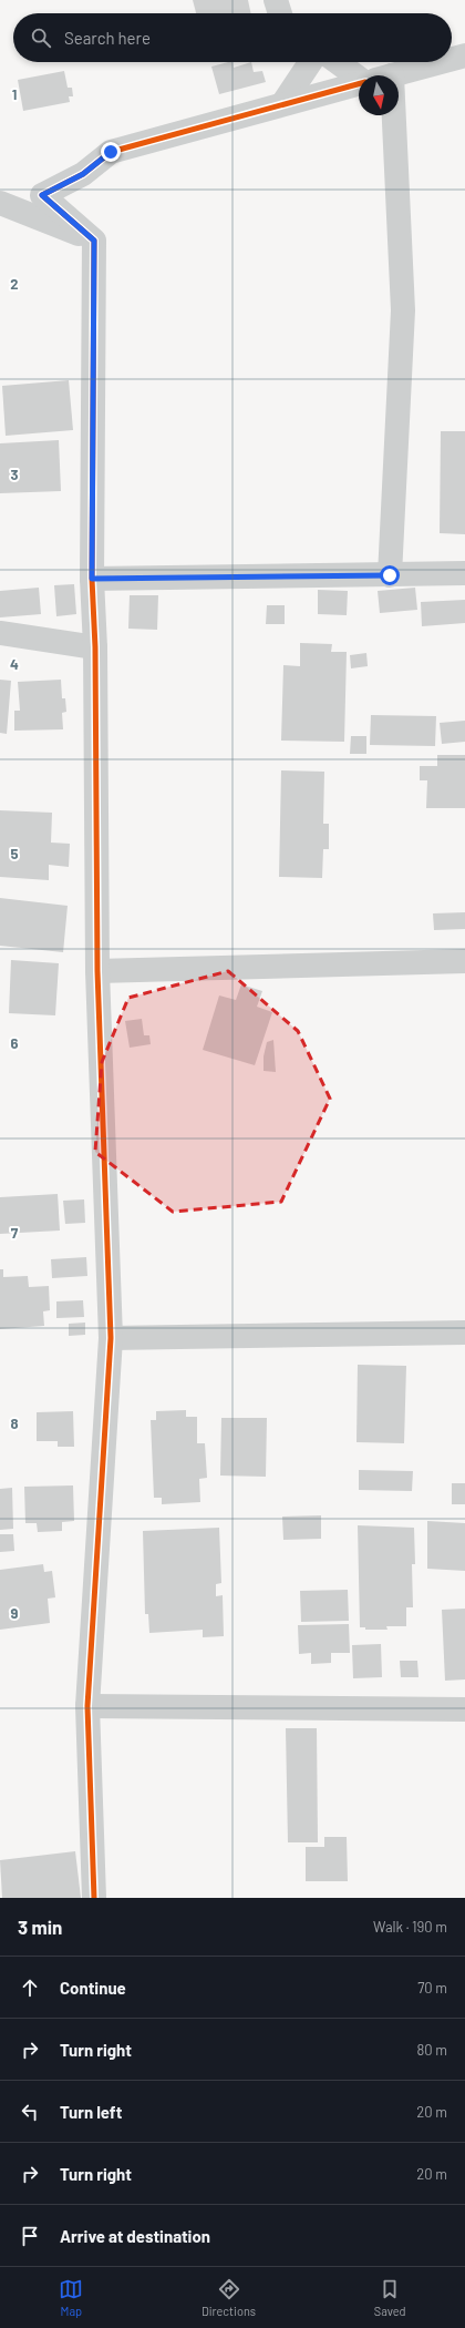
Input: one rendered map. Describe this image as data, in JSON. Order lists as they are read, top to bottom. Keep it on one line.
{"north":"bottom","page":{"search":"Search here","heading":["3 min","Walk · 190 m"],"list":[["Continue","70 m"],["Turn right","80 m"],["Turn left","20 m"],["Turn right","20 m"],"Arrive at destination"],"nav":["Map","Directions","Saved"]},"grid":{"rows":["1","2","3","4","5","6","7","8","9"]}}
